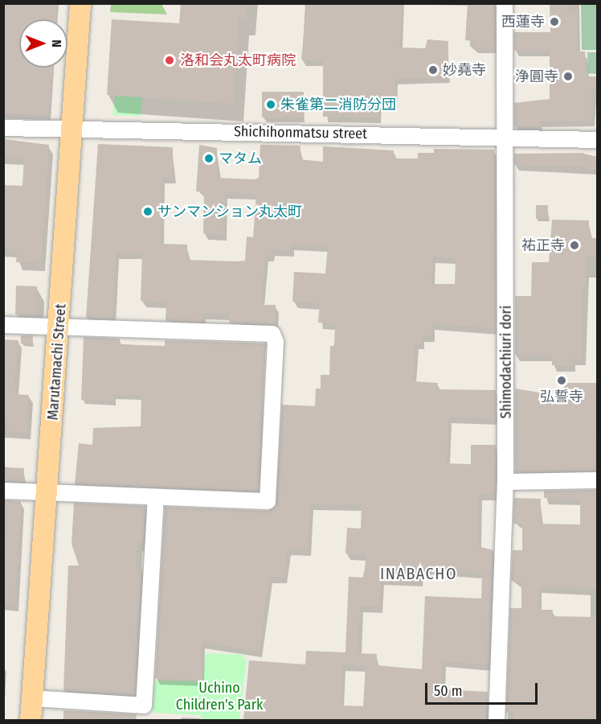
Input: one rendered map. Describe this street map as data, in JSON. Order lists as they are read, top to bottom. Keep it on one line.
{"streets":{"main road":["Marutamachi Street"],"street":["Shichihonmatsu street","Shimodachiuri dori"]},"crossings":[["Shichihonmatsu street","Marutamachi Street"],["Shichihonmatsu street","Shimodachiuri dori"]],"districts":["INABACHO"],"parks":["Uchino Children's Park"],"places":["西蓮寺","洛和会丸太町病院","妙堯寺","浄圓寺","朱雀第二消防分団","マタム","サンマンション丸太町","祐正寺","弘誓寺"],"scale_bar":"50 m","north":"right"}
